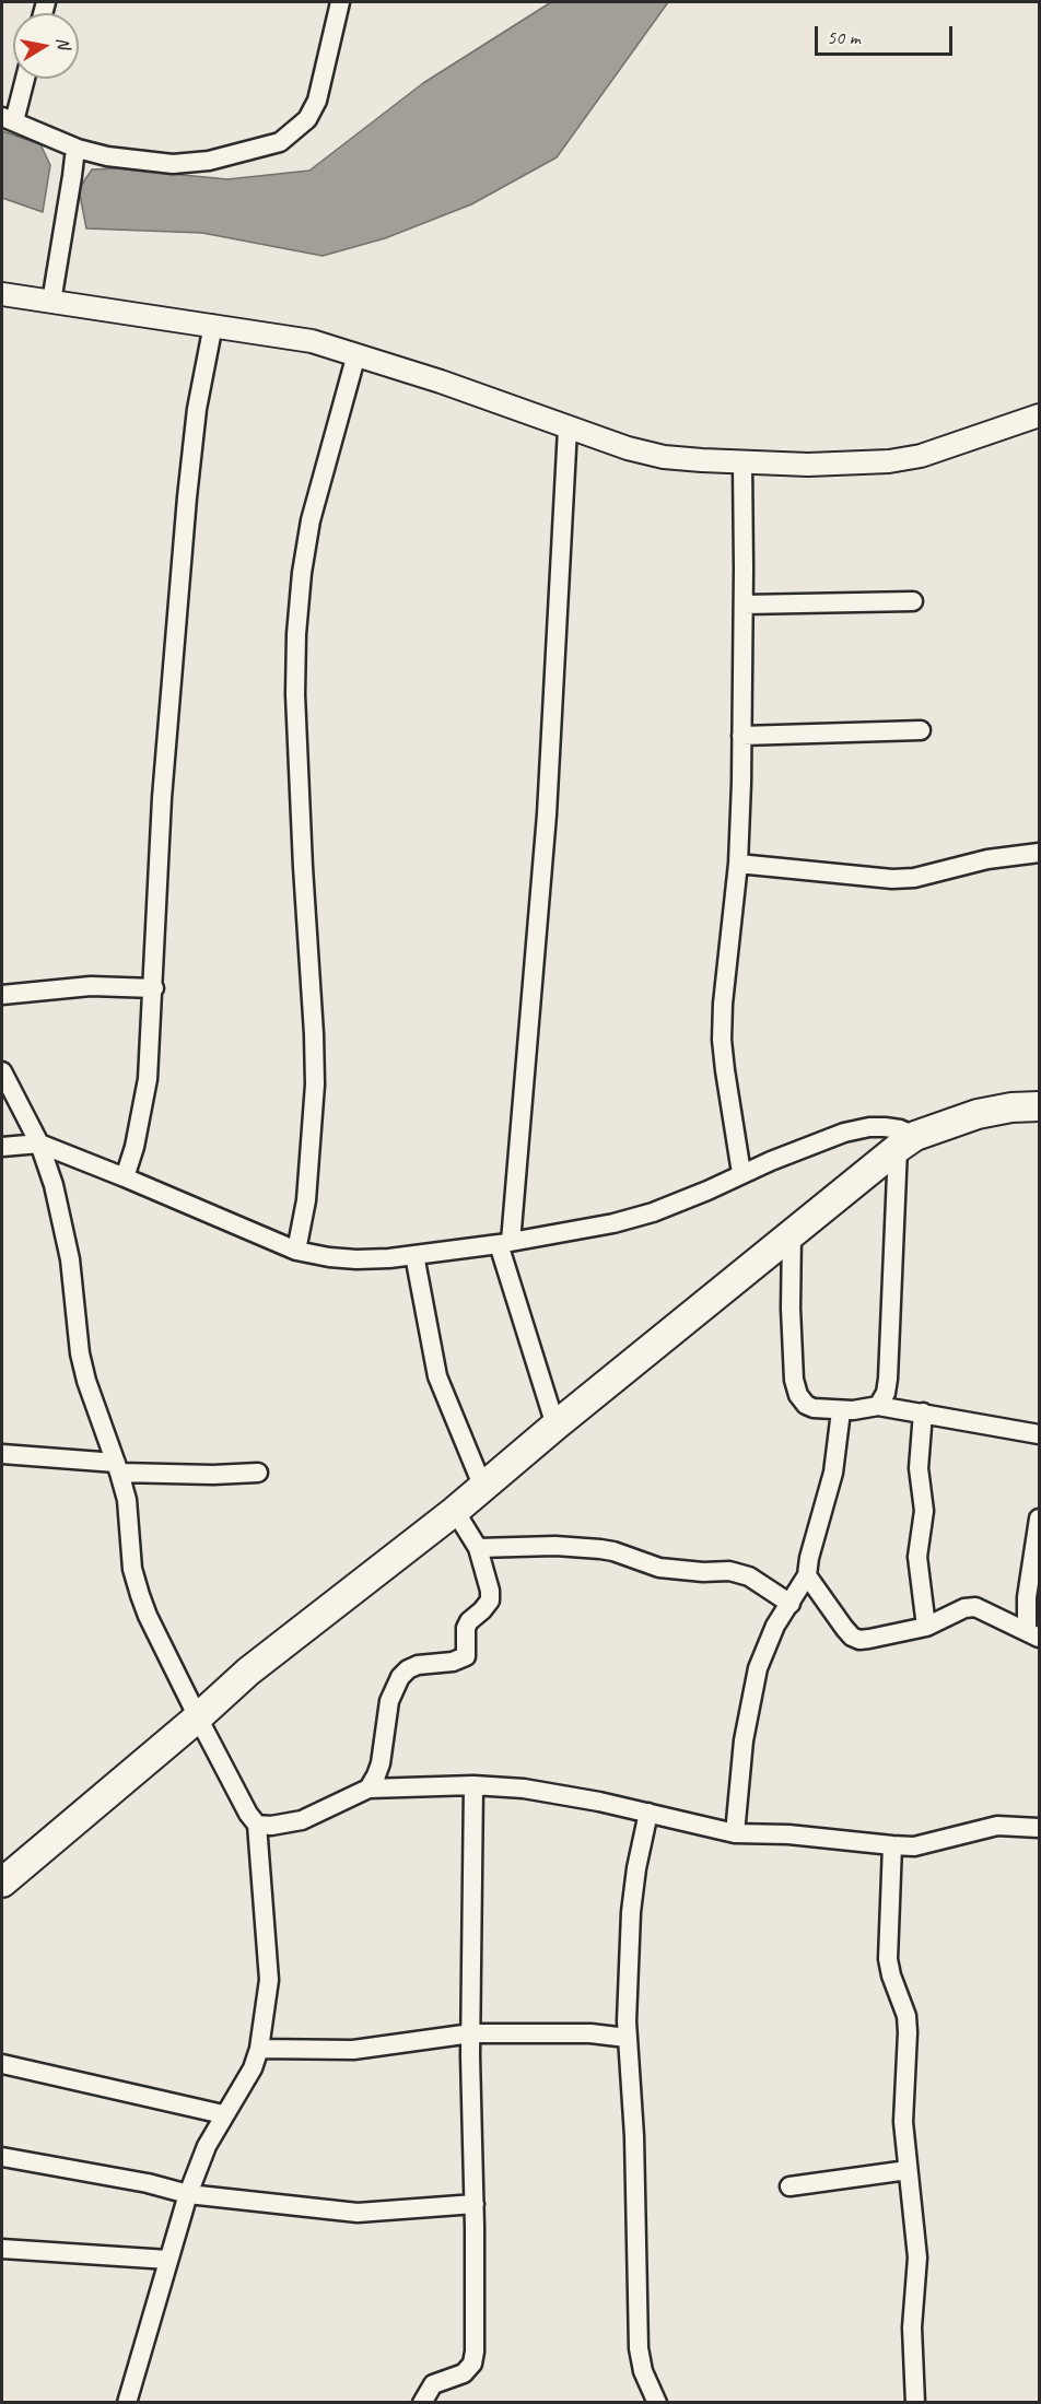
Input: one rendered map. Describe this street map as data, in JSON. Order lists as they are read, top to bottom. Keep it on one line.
{"scale_bar":"50 m","north":"right"}
